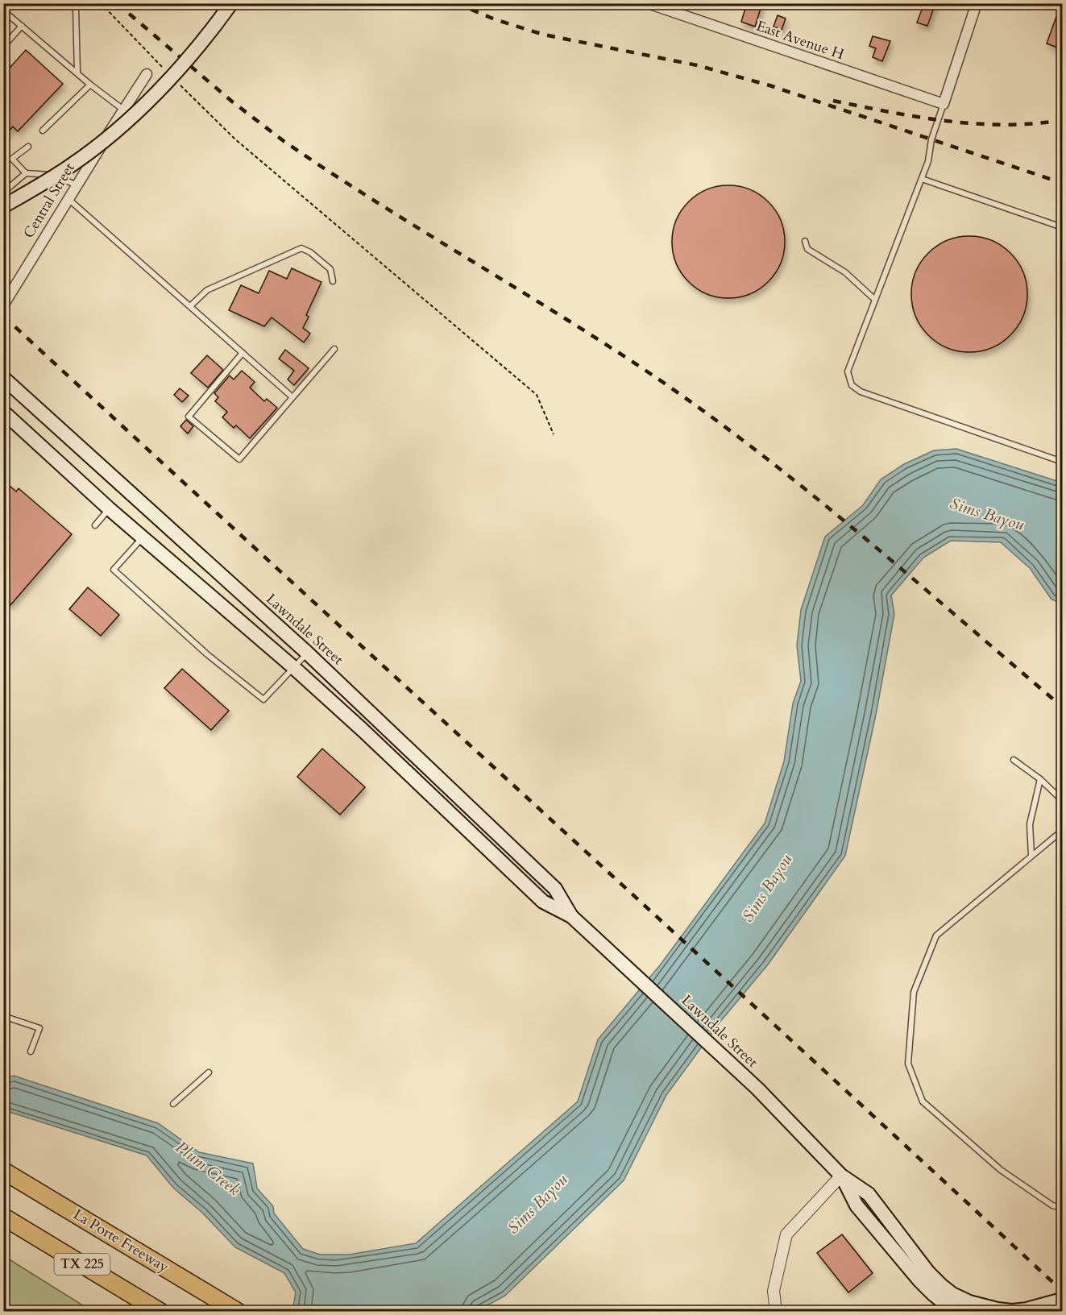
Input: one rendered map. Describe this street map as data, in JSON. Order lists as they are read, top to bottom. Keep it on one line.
{"streets":{"highway":["La Porte Freeway","TX 225"],"main road":["Central Street","Lawndale Street"],"street":["East Avenue H"]},"water":["Sims Bayou","Plum Creek"]}
